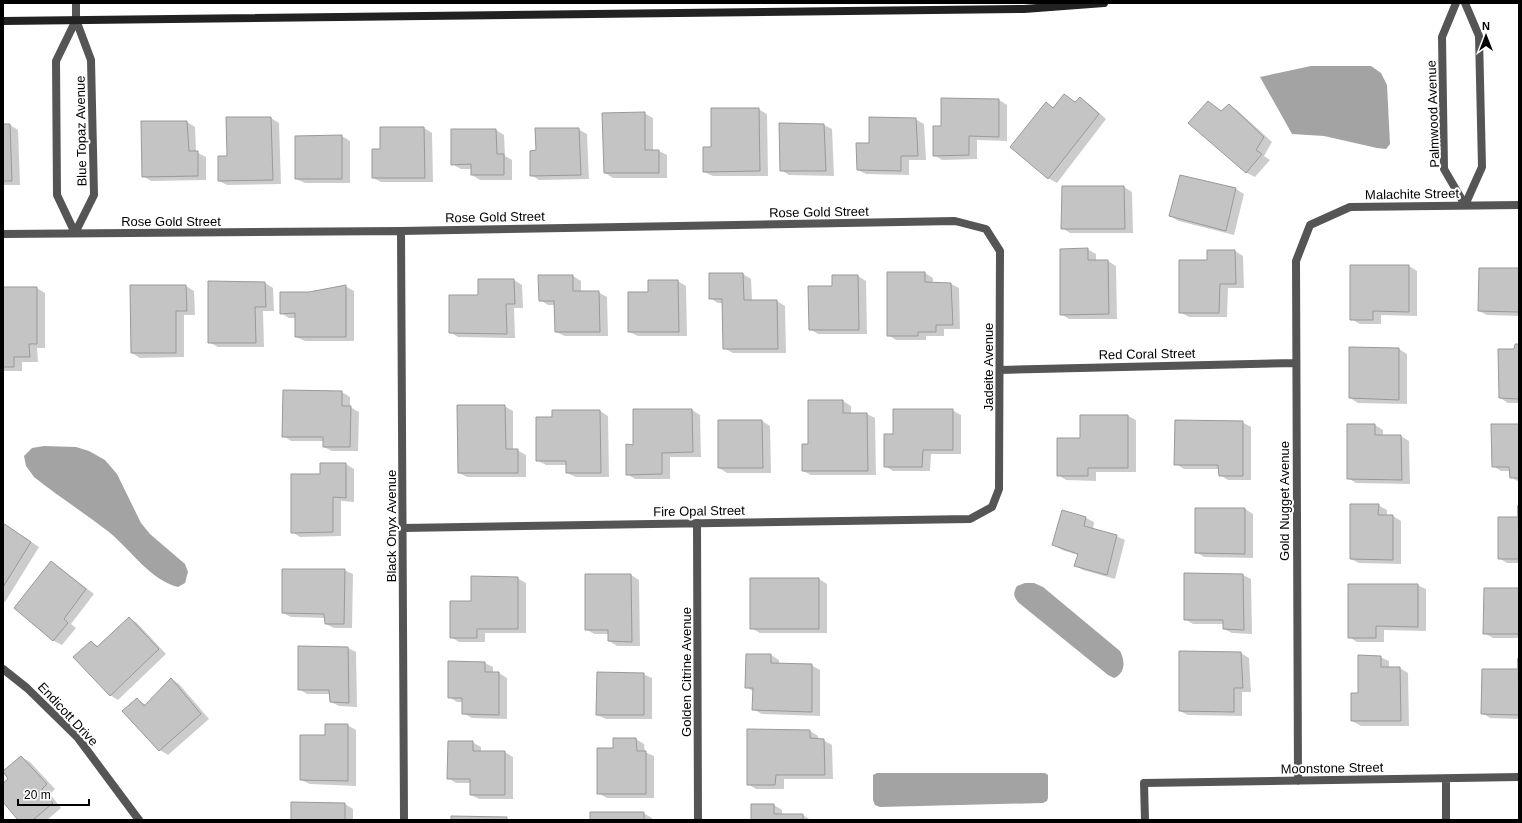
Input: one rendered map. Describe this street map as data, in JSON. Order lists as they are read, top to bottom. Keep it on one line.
{"streets":{"street":["Palmwood Avenue","Blue Topaz Avenue","Malachite Street","Rose Gold Street","Red Coral Street","Jadeite Avenue","Gold Nugget Avenue","Fire Opal Street","Black Onyx Avenue","Golden Citrine Avenue","Endicott Drive","Moonstone Street"]},"crossings":[["Palmwood Avenue","Malachite Street"],["Blue Topaz Avenue","Rose Gold Street"],["Malachite Street","Gold Nugget Avenue"],["Rose Gold Street","Jadeite Avenue"],["Rose Gold Street","Black Onyx Avenue"],["Red Coral Street","Jadeite Avenue"],["Red Coral Street","Gold Nugget Avenue"],["Jadeite Avenue","Fire Opal Street"],["Gold Nugget Avenue","Moonstone Street"],["Fire Opal Street","Black Onyx Avenue"],["Fire Opal Street","Golden Citrine Avenue"]],"scale_bar":"20 m","north":"top"}
